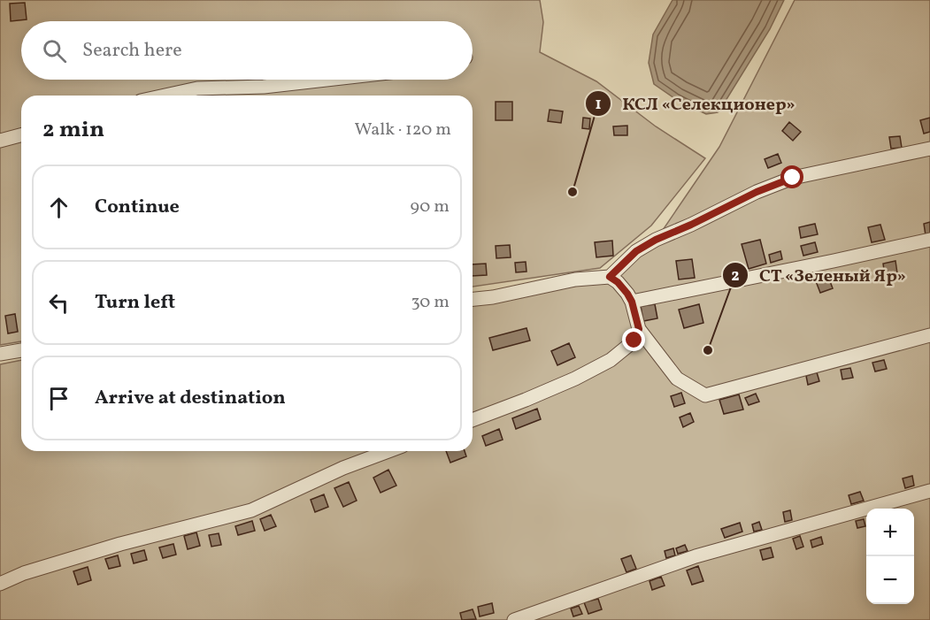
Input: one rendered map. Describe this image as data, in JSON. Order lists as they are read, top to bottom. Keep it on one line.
{"places":["КСЛ «Селекционер»","СТ «Зеленый Яр»"],"page":{"search":"Search here","heading":["2 min","Walk · 120 m"],"list":[["Continue","90 m"],["Turn left","30 m"],"Arrive at destination"],"map_buttons":["+","−"]}}
